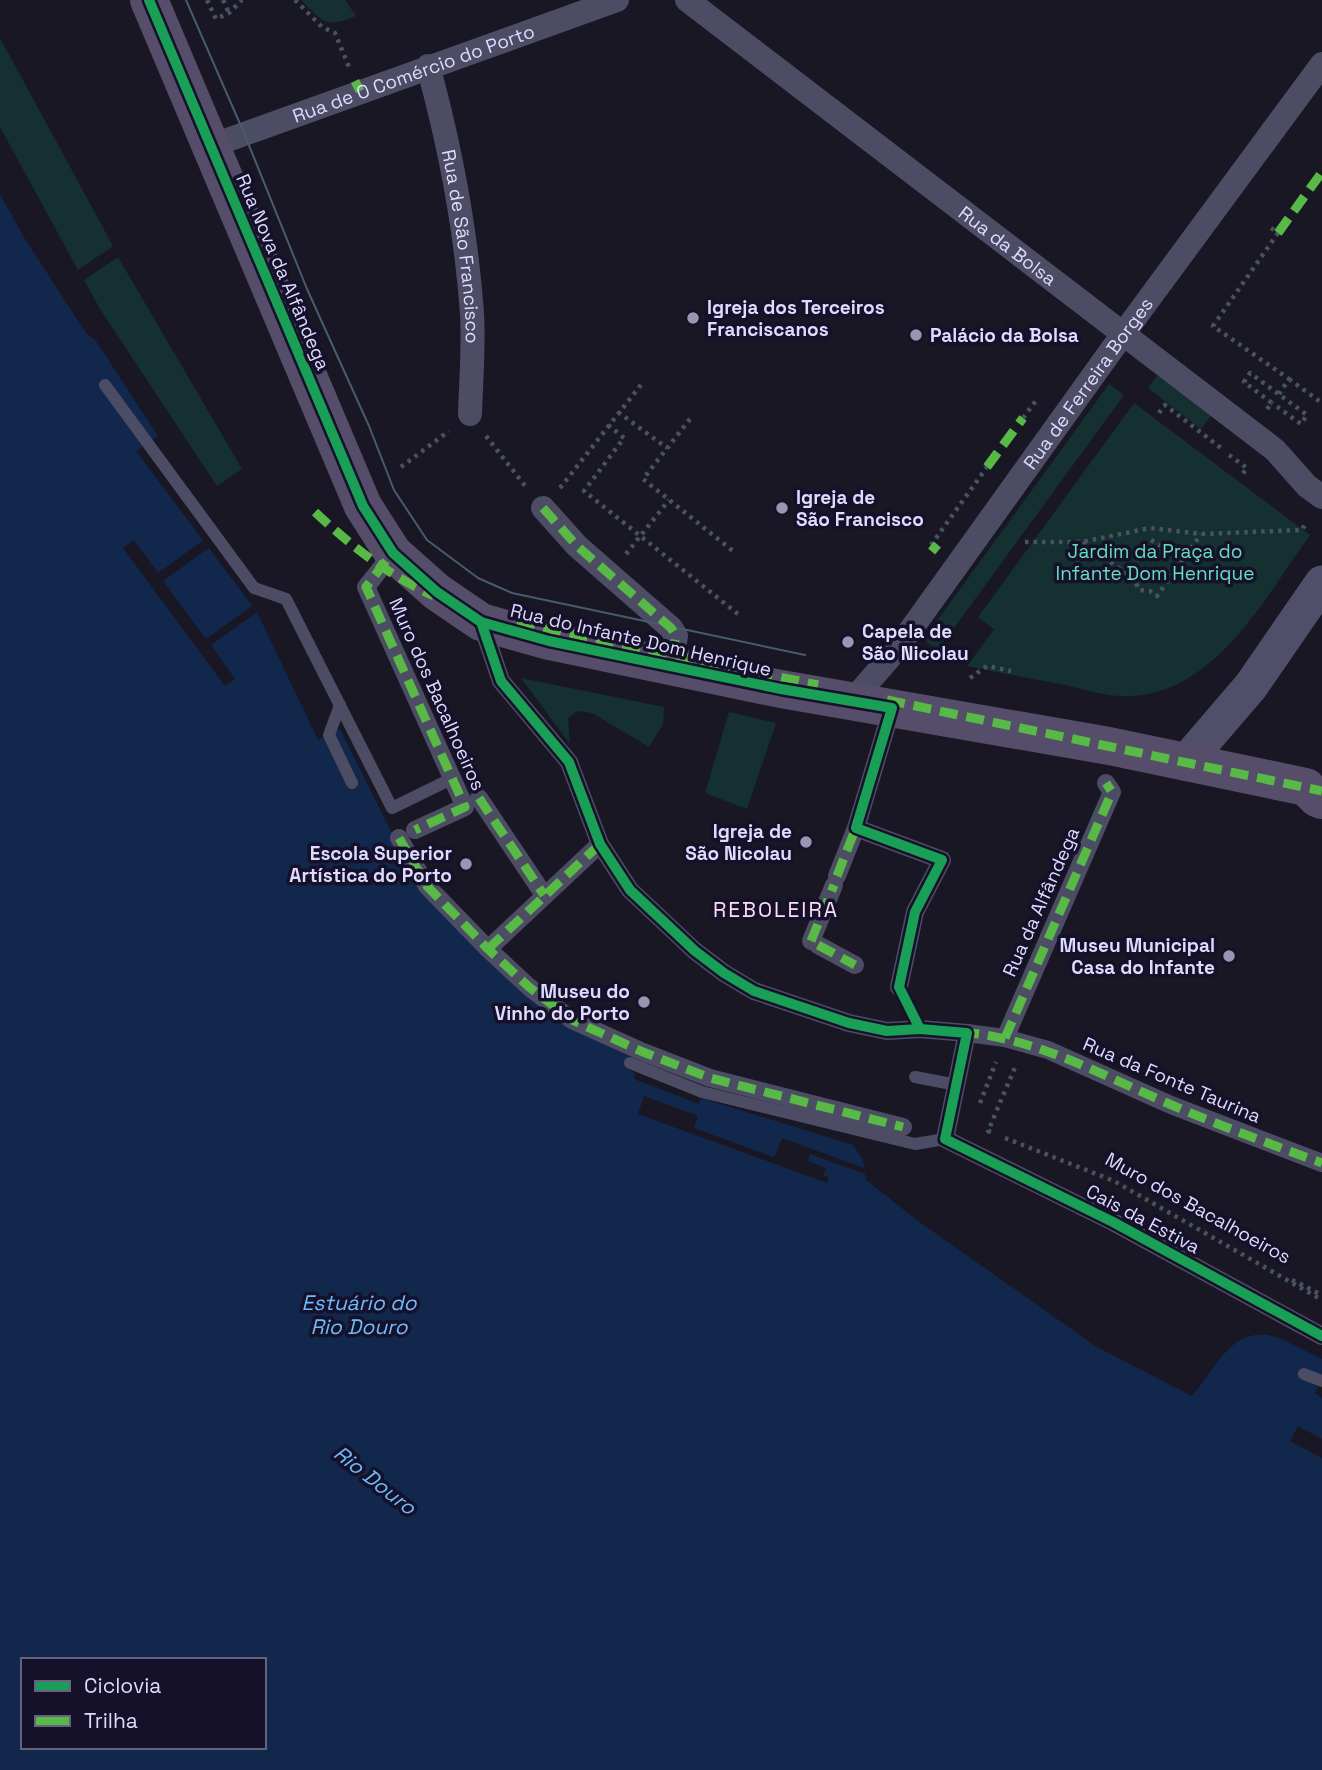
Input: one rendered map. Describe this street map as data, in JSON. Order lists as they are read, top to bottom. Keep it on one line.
{"streets":{"main road":["Rua Nova da Alfândega","Rua do Infante Dom Henrique"],"street":["Rua de O Comércio do Porto","Rua da Bolsa","Rua de São Francisco","Rua de Ferreira Borges","Muro dos Bacalhoeiros","Rua da Alfândega","Rua da Fonte Taurina","Cais da Estiva"]},"crossings":[["Rua de O Comércio do Porto","Rua de São Francisco"],["Rua de O Comércio do Porto","Rua Nova da Alfândega"],["Rua da Bolsa","Rua de Ferreira Borges"],["Rua Nova da Alfândega","Rua do Infante Dom Henrique"],["Rua Nova da Alfândega","Muro dos Bacalhoeiros"],["Rua de Ferreira Borges","Rua do Infante Dom Henrique"],["Rua do Infante Dom Henrique","Muro dos Bacalhoeiros"],["Rua do Infante Dom Henrique","Rua da Fonte Taurina"],["Rua da Alfândega","Rua da Fonte Taurina"]],"districts":["REBOLEIRA"],"water":["Estuário do Rio Douro","Rio Douro"],"parks":["Jardim da Praça do Infante Dom Henrique"],"places":["Igreja dos Terceiros Franciscanos","Palácio da Bolsa","Igreja de São Francisco","Capela de São Nicolau","Igreja de São Nicolau","Escola Superior Artística do Porto","Museu Municipal Casa do Infante","Museu do Vinho do Porto"],"legend":["Ciclovia","Trilha"]}
